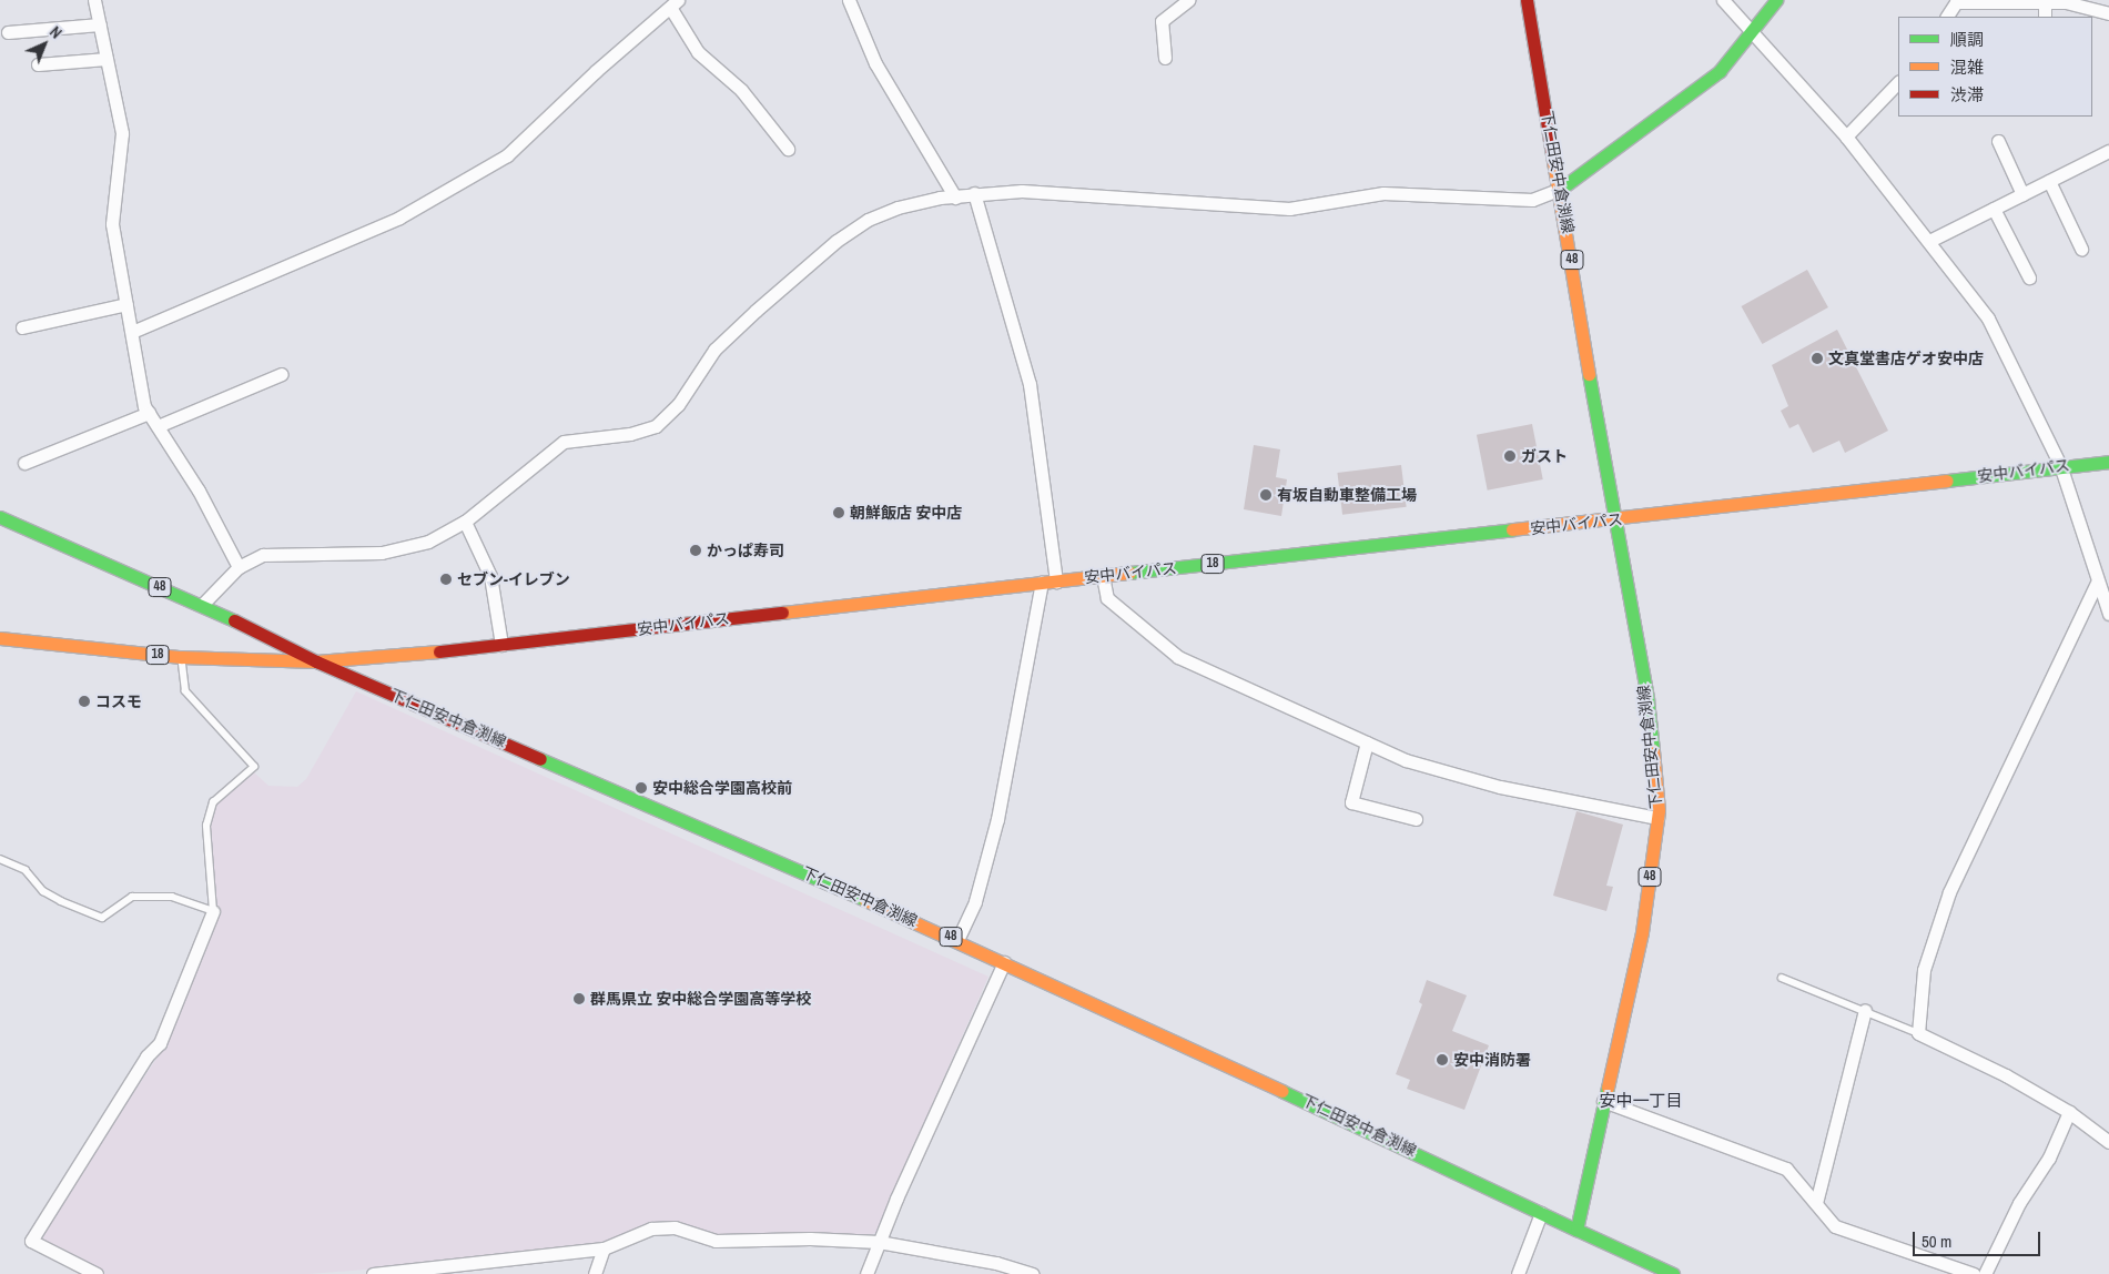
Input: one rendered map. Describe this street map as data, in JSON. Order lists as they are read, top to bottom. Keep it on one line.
{"streets":{"main road":["下仁田安中倉渕線","48","安中バイパス","18"]},"crossings":[["下仁田安中倉渕線","安中バイパス"],["下仁田安中倉渕線","18"],["安中バイパス","18"]],"districts":["安中一丁目"],"places":["文真堂書店ゲオ安中店","ガスト","有坂自動車整備工場","朝鮮飯店 安中店","かっぱ寿司","セブン-イレブン","コスモ","安中総合学園高校前","群馬県立 安中総合学園高等学校","安中消防署"],"legend":["順調","混雑","渋滞"],"scale_bar":"50 m","north":"top right"}
